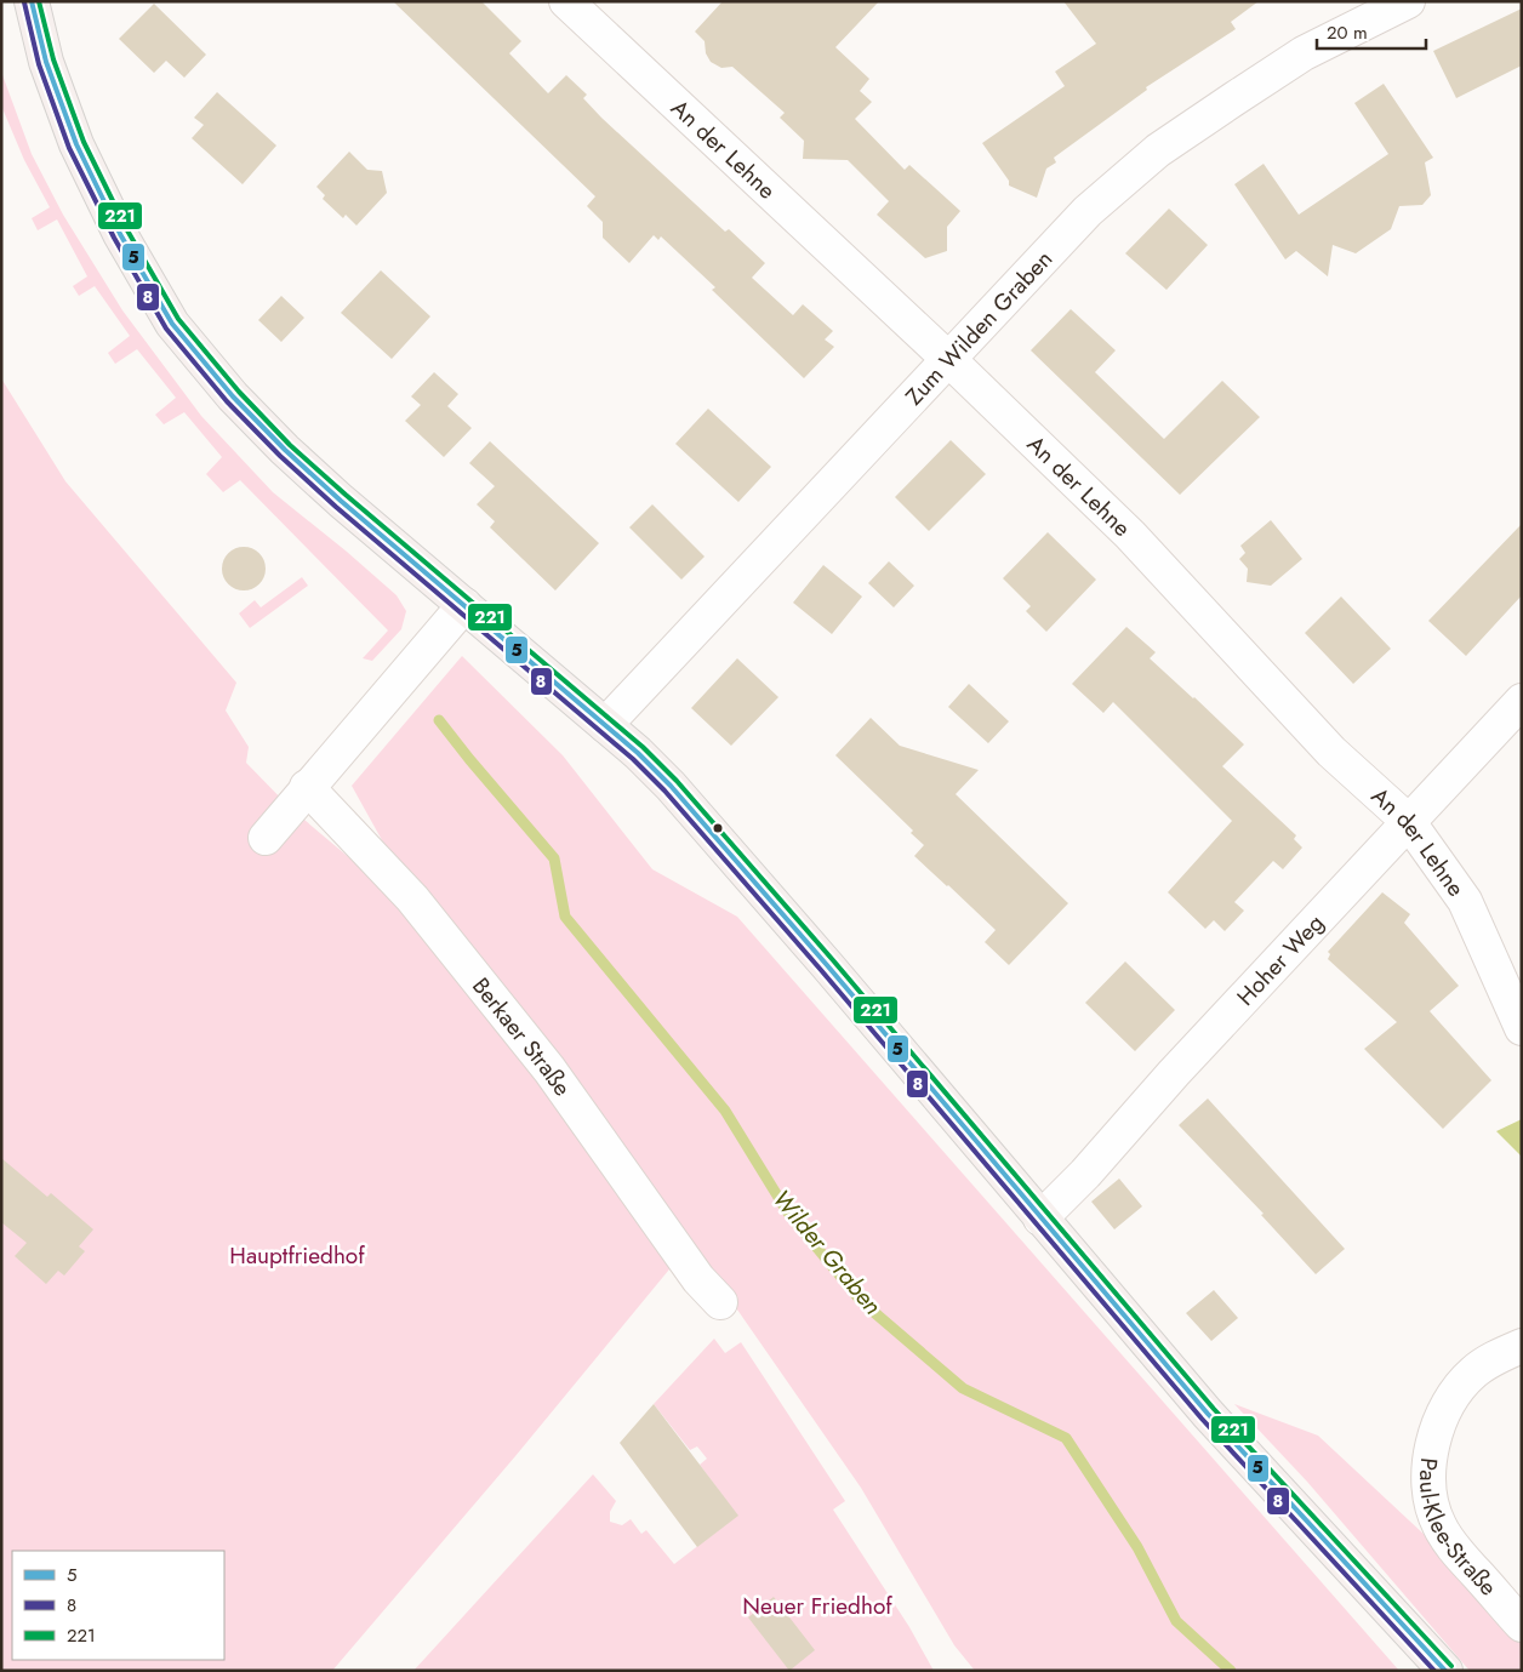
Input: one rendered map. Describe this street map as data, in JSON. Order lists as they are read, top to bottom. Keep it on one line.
{"streets":{"street":["An der Lehne","Zum Wilden Graben","Hoher Weg","Berkaer Straße","Paul-Klee-Straße"]},"crossings":[["An der Lehne","Zum Wilden Graben"],["An der Lehne","Hoher Weg"]],"water":["Wilder Graben"],"parks":["Hauptfriedhof","Neuer Friedhof"],"lines":["transit line 5","transit line 221","transit line 8"],"legend":["5","8","221"],"scale_bar":"20 m"}
